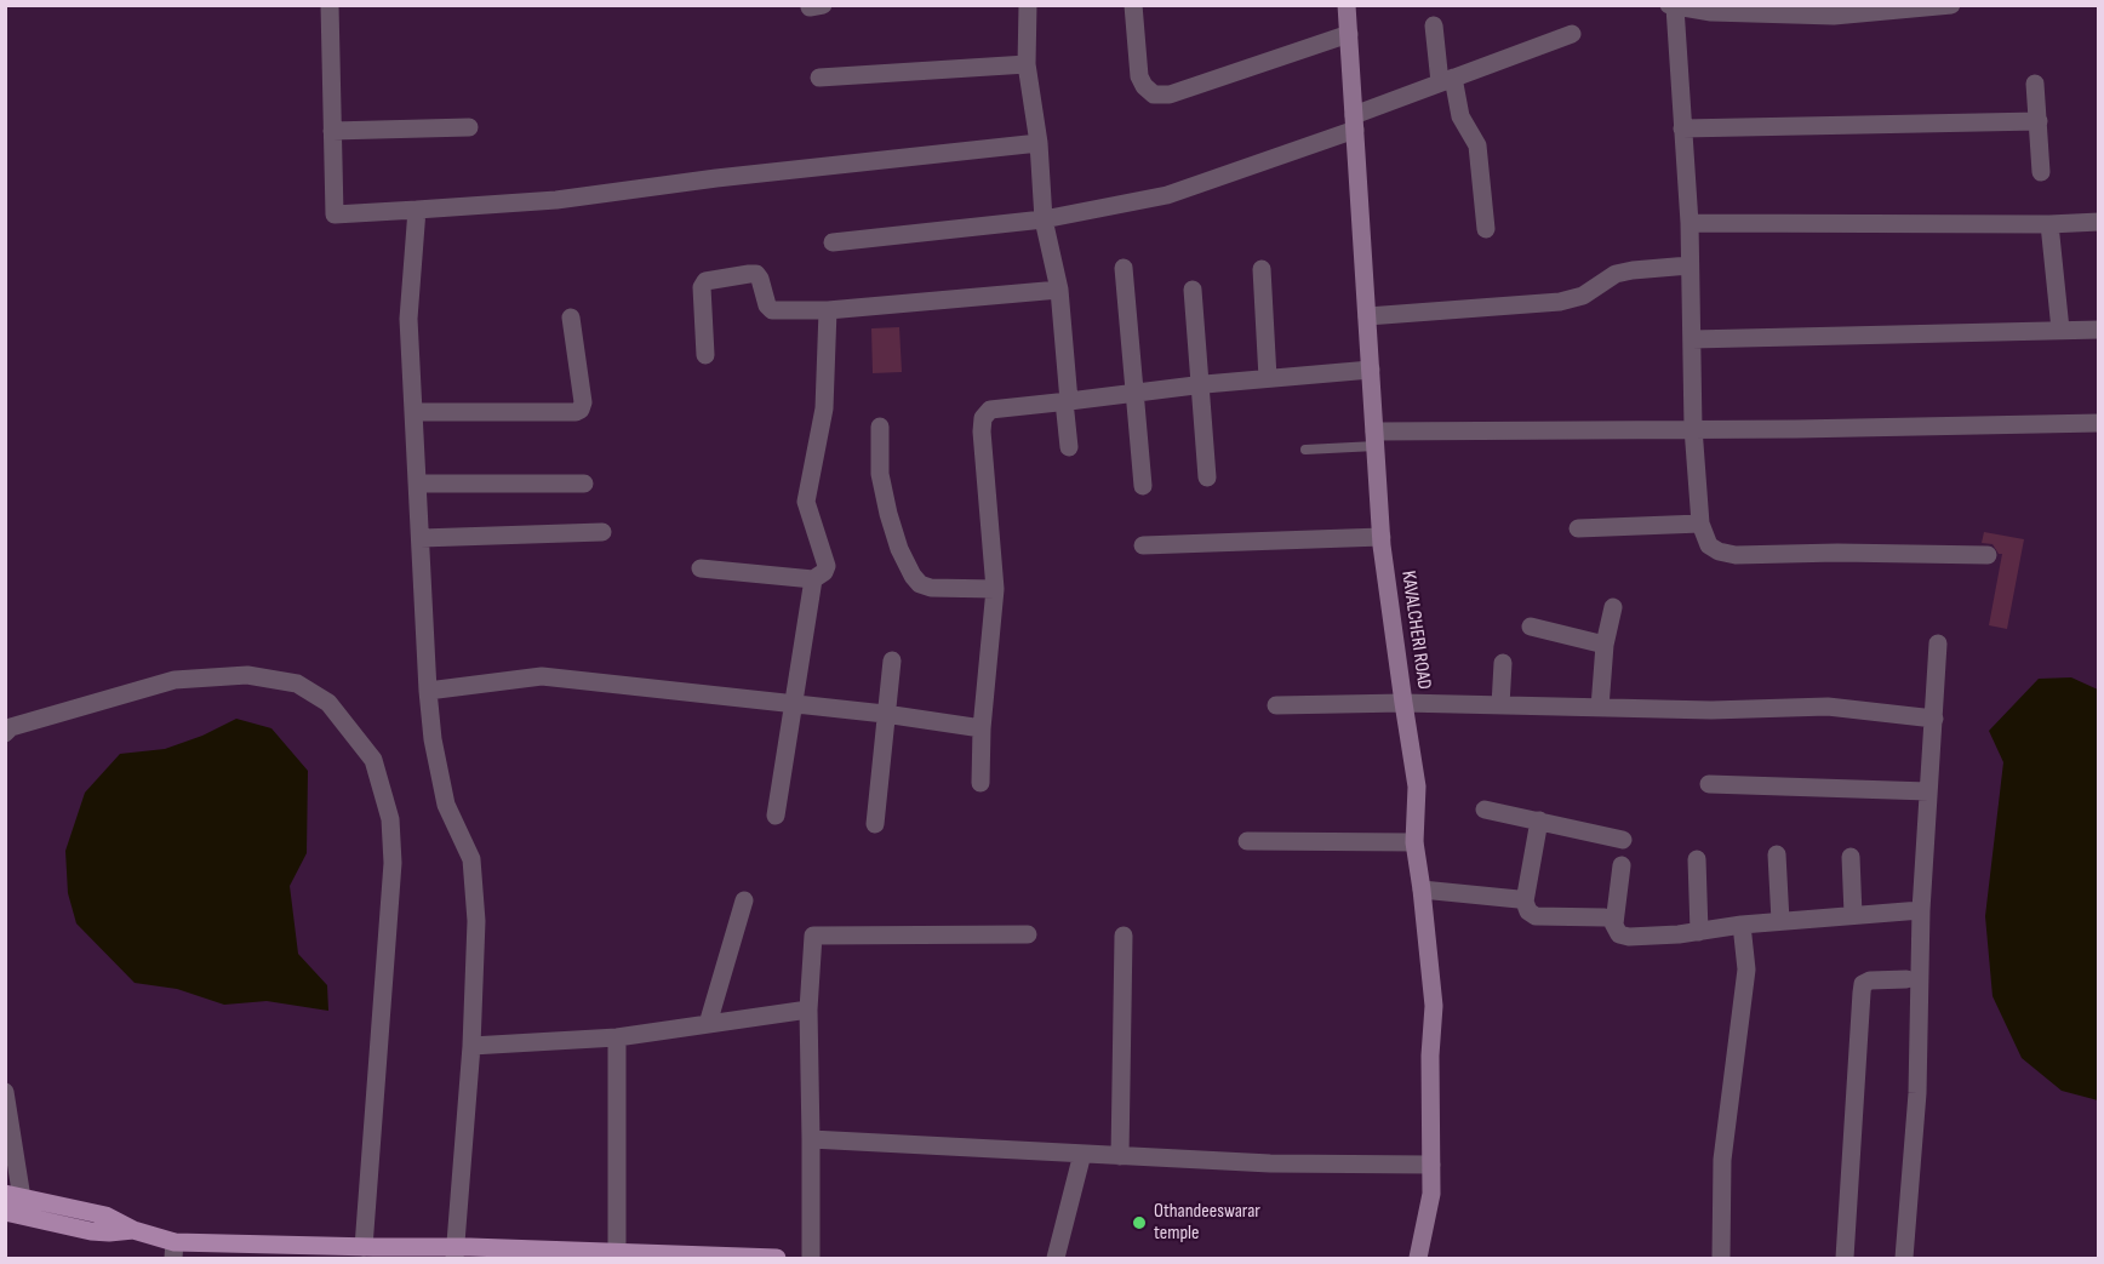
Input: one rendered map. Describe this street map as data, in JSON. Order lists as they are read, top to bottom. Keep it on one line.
{"streets":{"street":["KAVALCHERI ROAD"]},"places":["Othandeeswarar temple"]}
